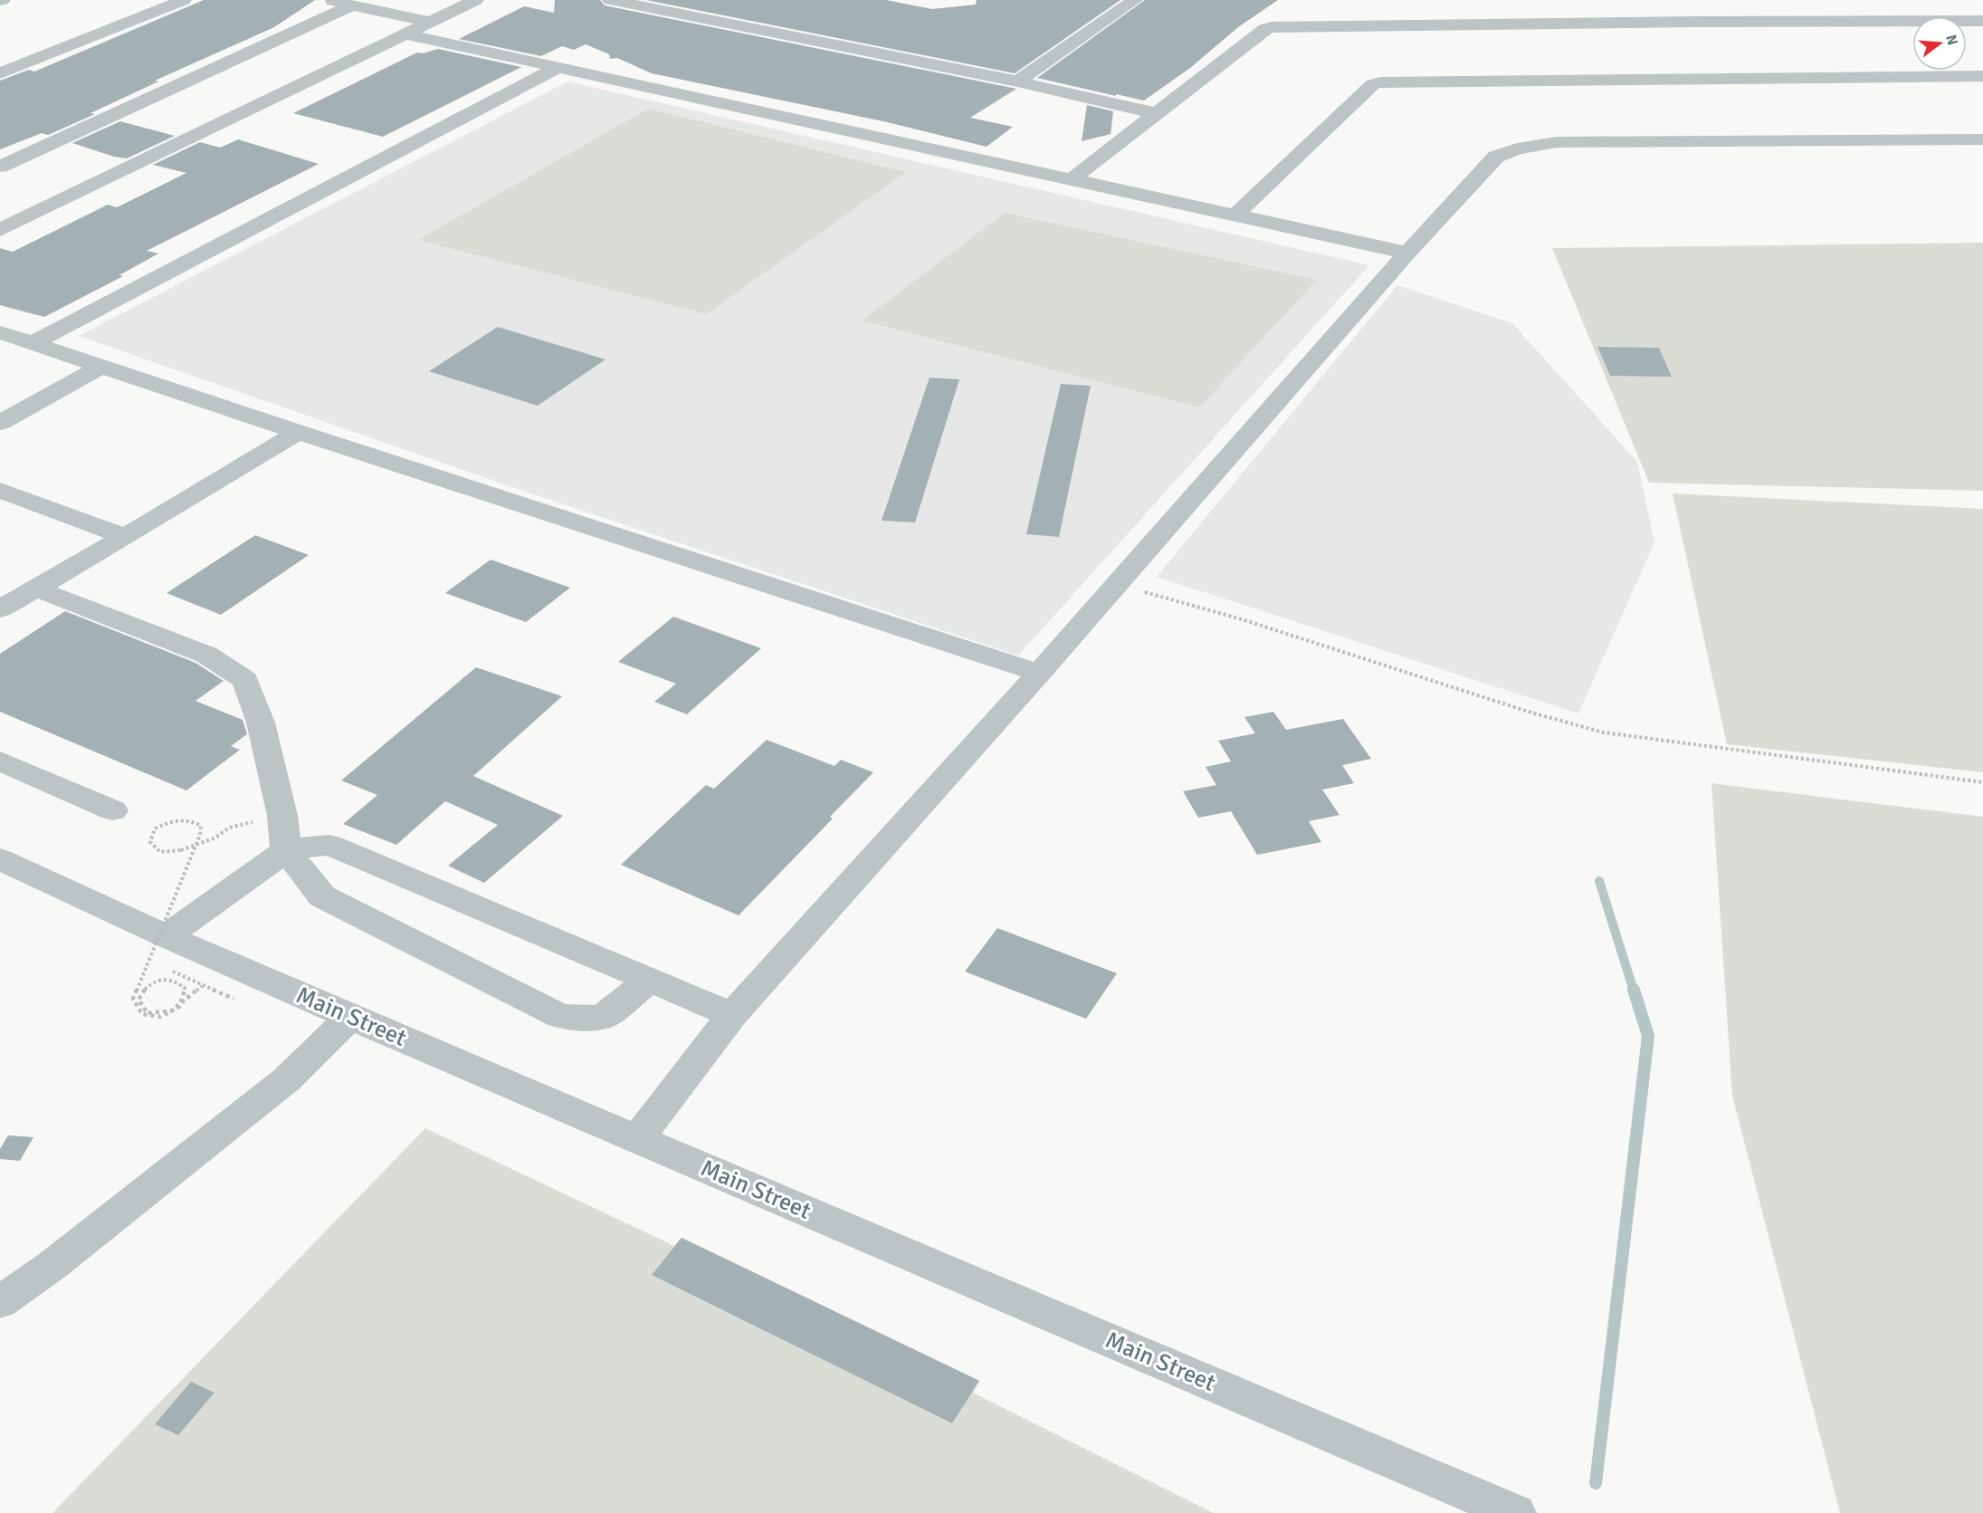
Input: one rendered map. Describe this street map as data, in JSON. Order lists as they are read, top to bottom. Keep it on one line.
{"streets":{"street":["Main Street"]},"north":"right"}
